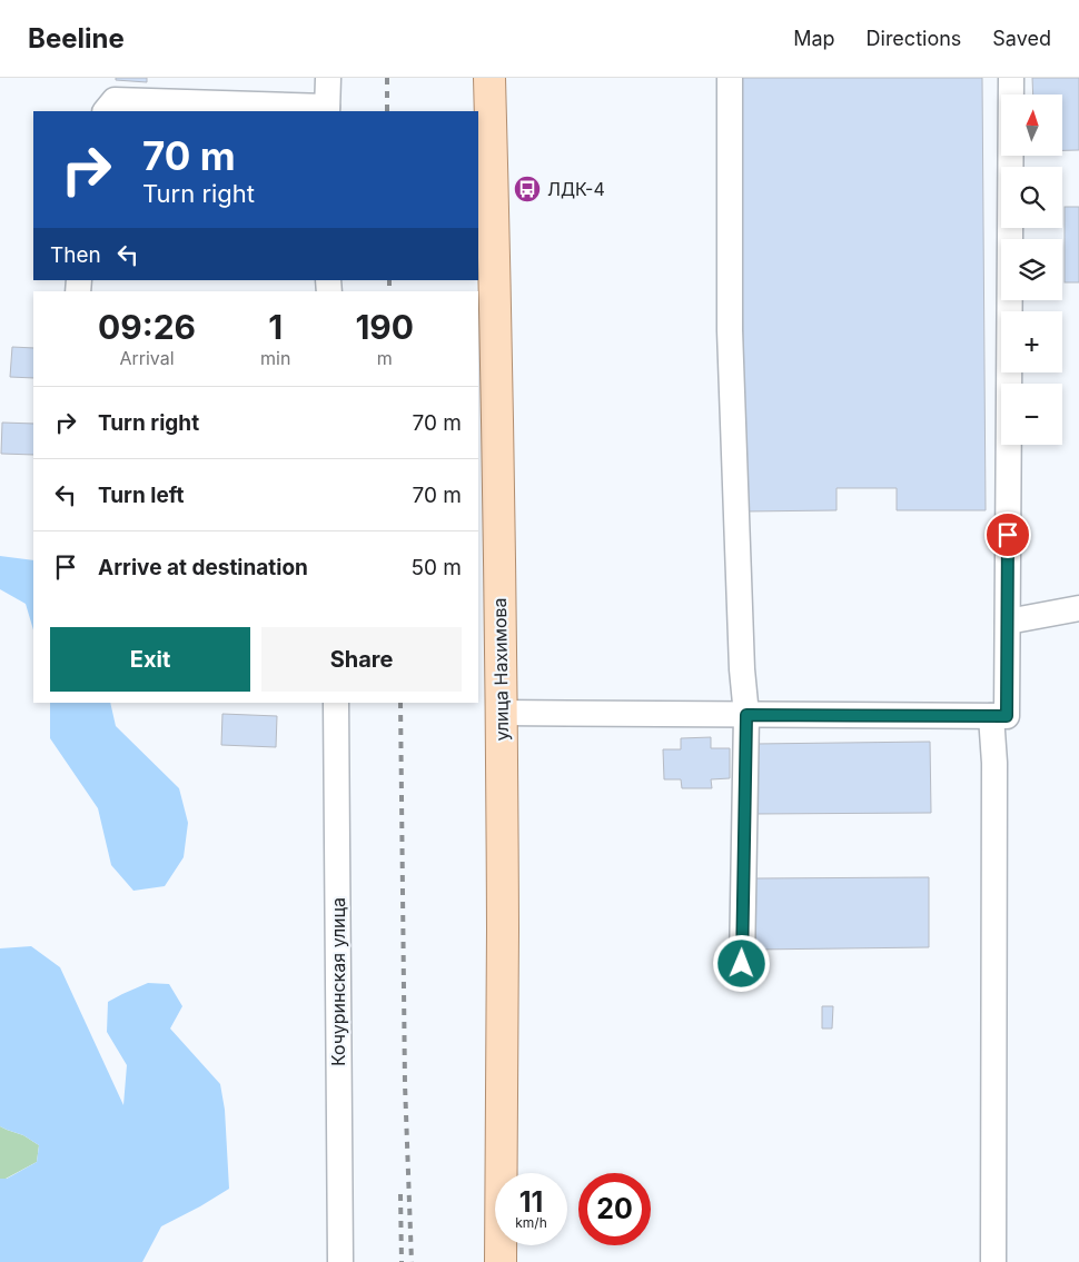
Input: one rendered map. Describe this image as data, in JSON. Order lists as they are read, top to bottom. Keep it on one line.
{"streets":{"main road":["улица Нахимова"],"street":["Кочуринская улица"]},"places":{"bus stop":["ЛДК-4"]},"north":"top","page":{"header":"Beeline","nav":["Map","Directions","Saved"],"map_buttons":["+","−"],"turn":["70 m","Turn right"],"then":"Then","eta":["09:26","Arrival","1","min","190","m"],"list":[{"name":"Turn right","value":"70 m"},{"name":"Turn left","value":"70 m"},{"name":"Arrive at destination","value":"50 m"}],"buttons":["Exit","Share"],"speed":"11 km/h","limit":"20"}}
